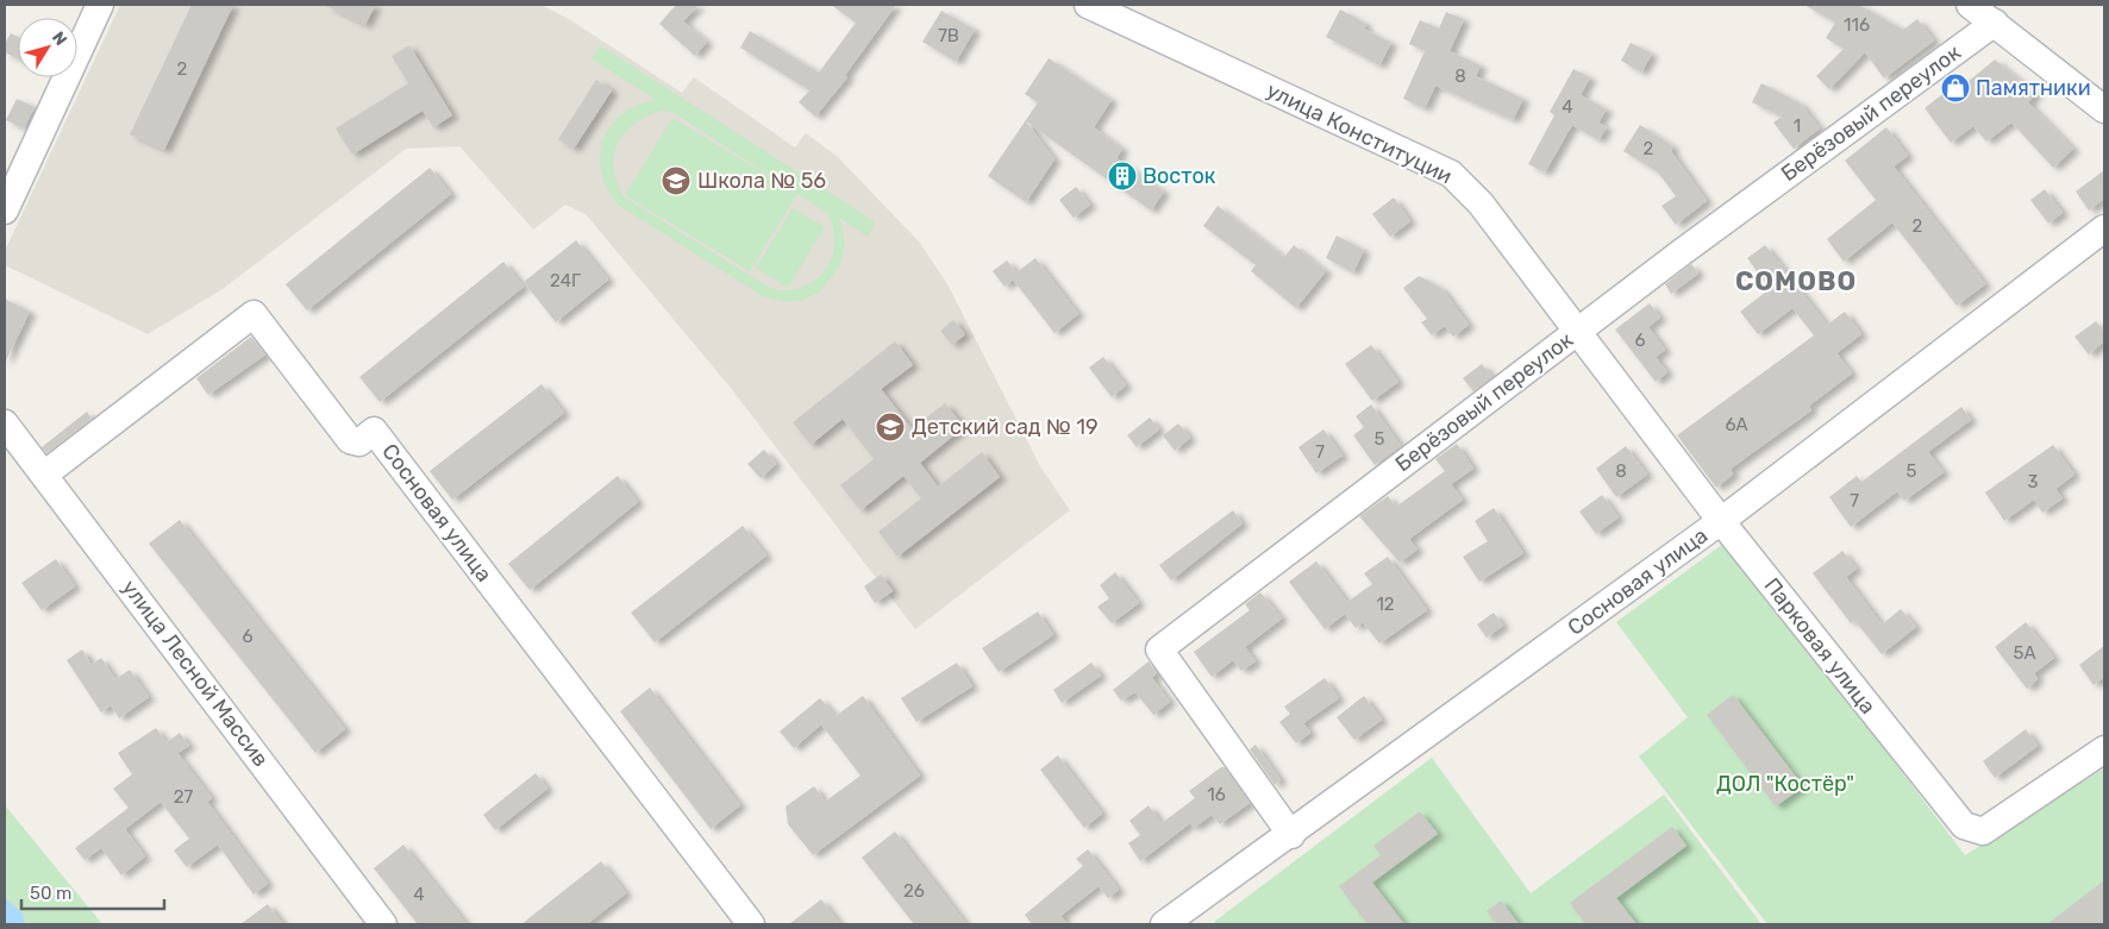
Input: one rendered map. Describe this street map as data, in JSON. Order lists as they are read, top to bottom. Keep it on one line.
{"streets":{"street":["Берёзовый переулок","улица Конституции","Сосновая улица","Парковая улица","улица Лесной Массив"]},"crossings":[["Берёзовый переулок","улица Конституции"],["Берёзовый переулок","Сосновая улица"],["Берёзовый переулок","Парковая улица"],["улица Конституции","Парковая улица"],["Сосновая улица","Парковая улица"],["Сосновая улица","улица Лесной Массив"]],"districts":["СОМОВО"],"parks":["ДОЛ \"Костёр\""],"places":{"shop":["Памятники"],"building":["Восток"],"school or university":["Школа № 56","Детский сад № 19"]},"house_numbers":["116","7В","2","8","4","1","2","2","24Г","6","6А","5","7","8","5","3","7","12","6","5А","16","27","26","4"],"scale_bar":"50 m","north":"top right"}
